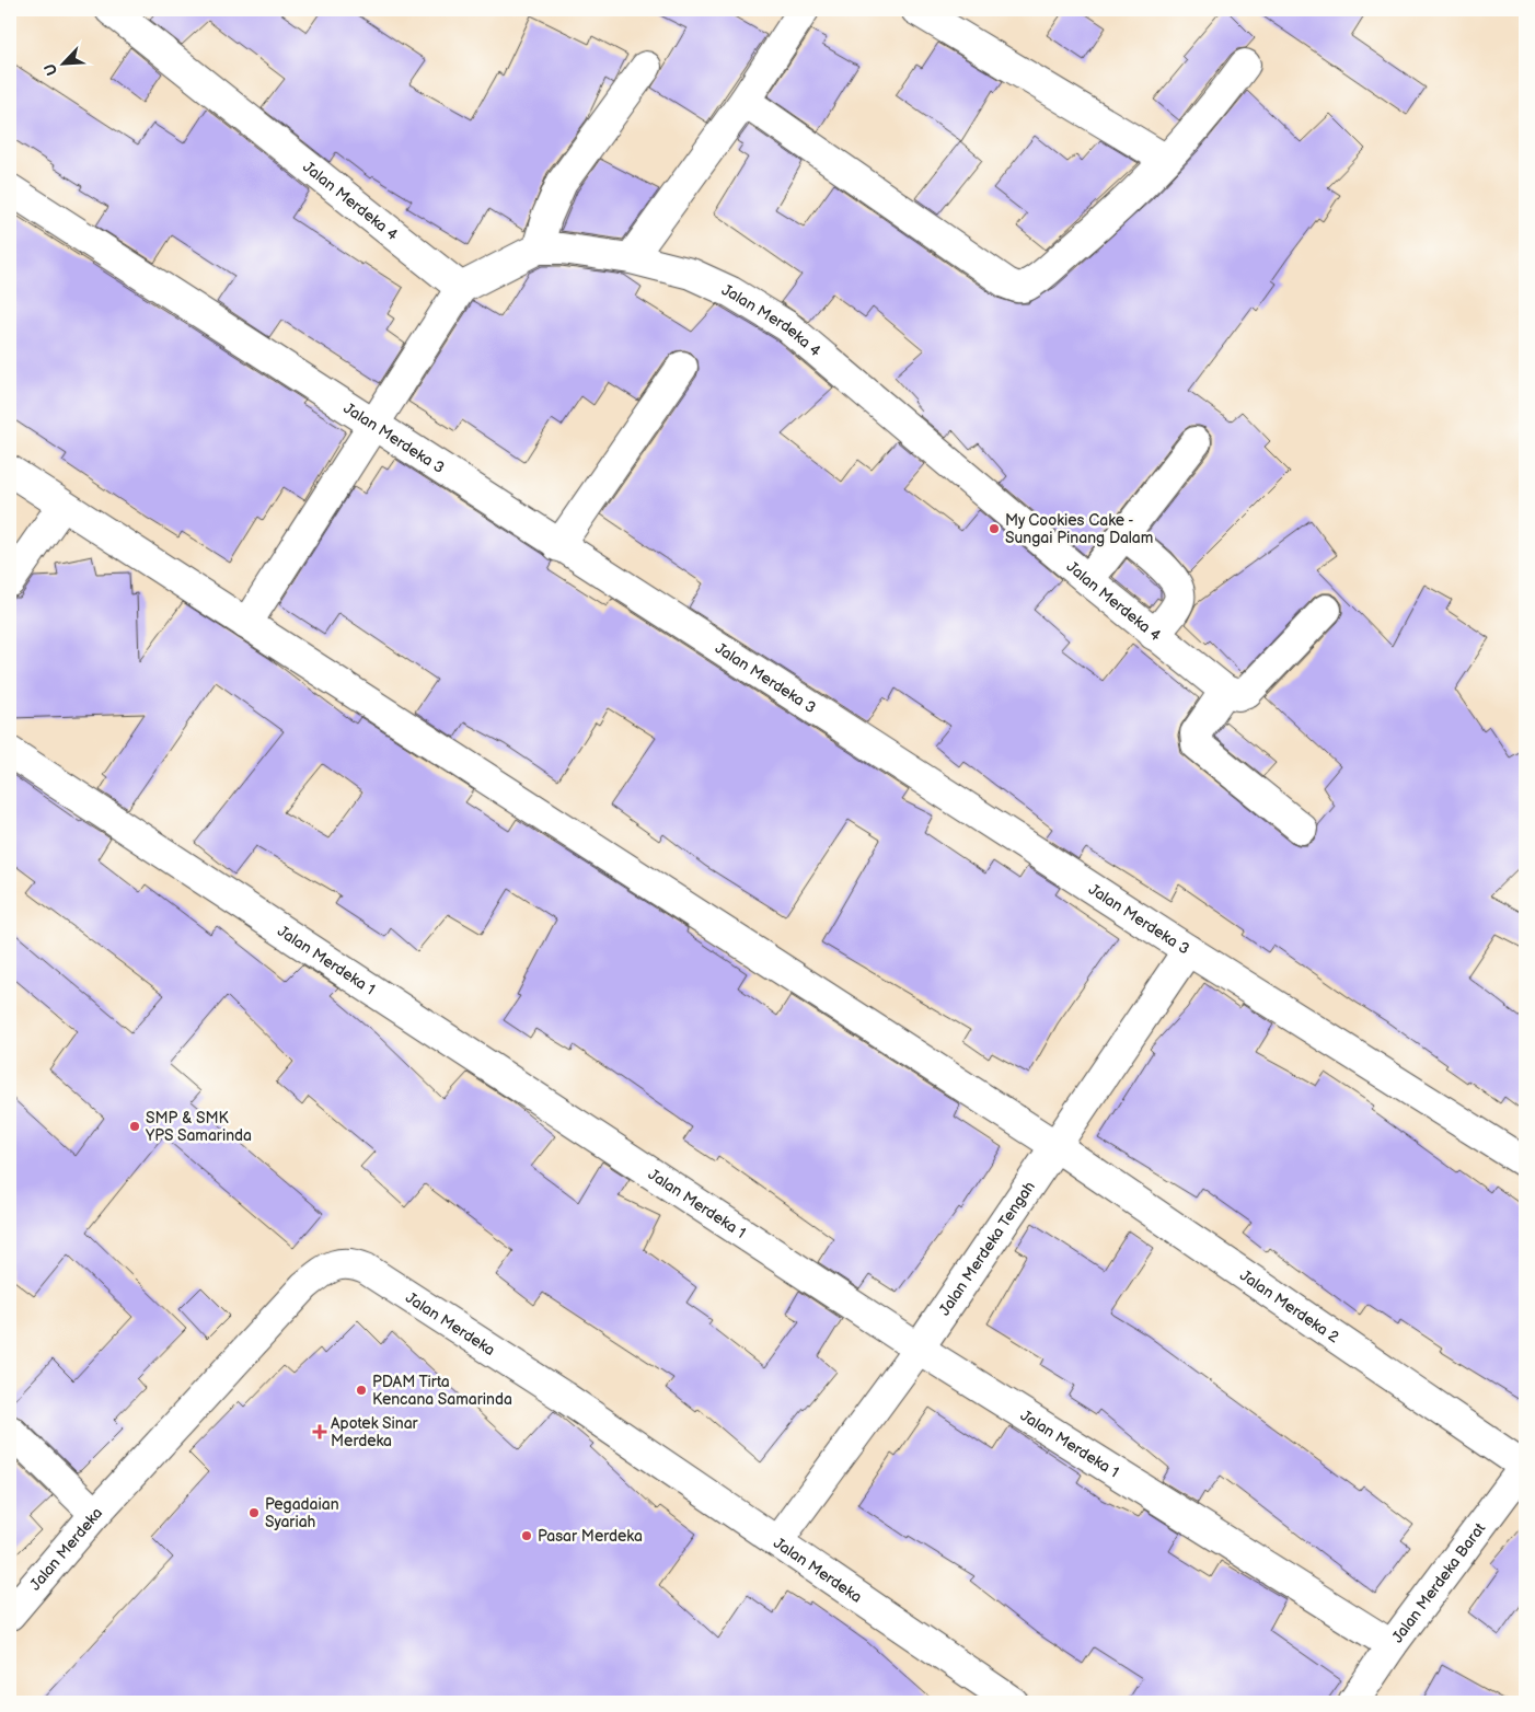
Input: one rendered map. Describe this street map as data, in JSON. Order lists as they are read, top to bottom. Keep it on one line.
{"streets":{"street":["Jalan Merdeka 4","Jalan Merdeka 3","Jalan Merdeka 1","Jalan Merdeka Tengah","Jalan Merdeka 2","Jalan Merdeka","Jalan Merdeka Barat"]},"crossings":[["Jalan Merdeka 3","Jalan Merdeka Tengah"],["Jalan Merdeka 1","Jalan Merdeka Tengah"],["Jalan Merdeka 1","Jalan Merdeka Barat"],["Jalan Merdeka Tengah","Jalan Merdeka 2"],["Jalan Merdeka Tengah","Jalan Merdeka"],["Jalan Merdeka 2","Jalan Merdeka Barat"]],"places":{"other":["My Cookies Cake - Sungai Pinang Dalam","SMP & SMK YPS Samarinda","PDAM Tirta Kencana Samarinda","Pegadaian Syariah","Pasar Merdeka"],"health":["Apotek Sinar Merdeka"]},"north":"bottom left"}
